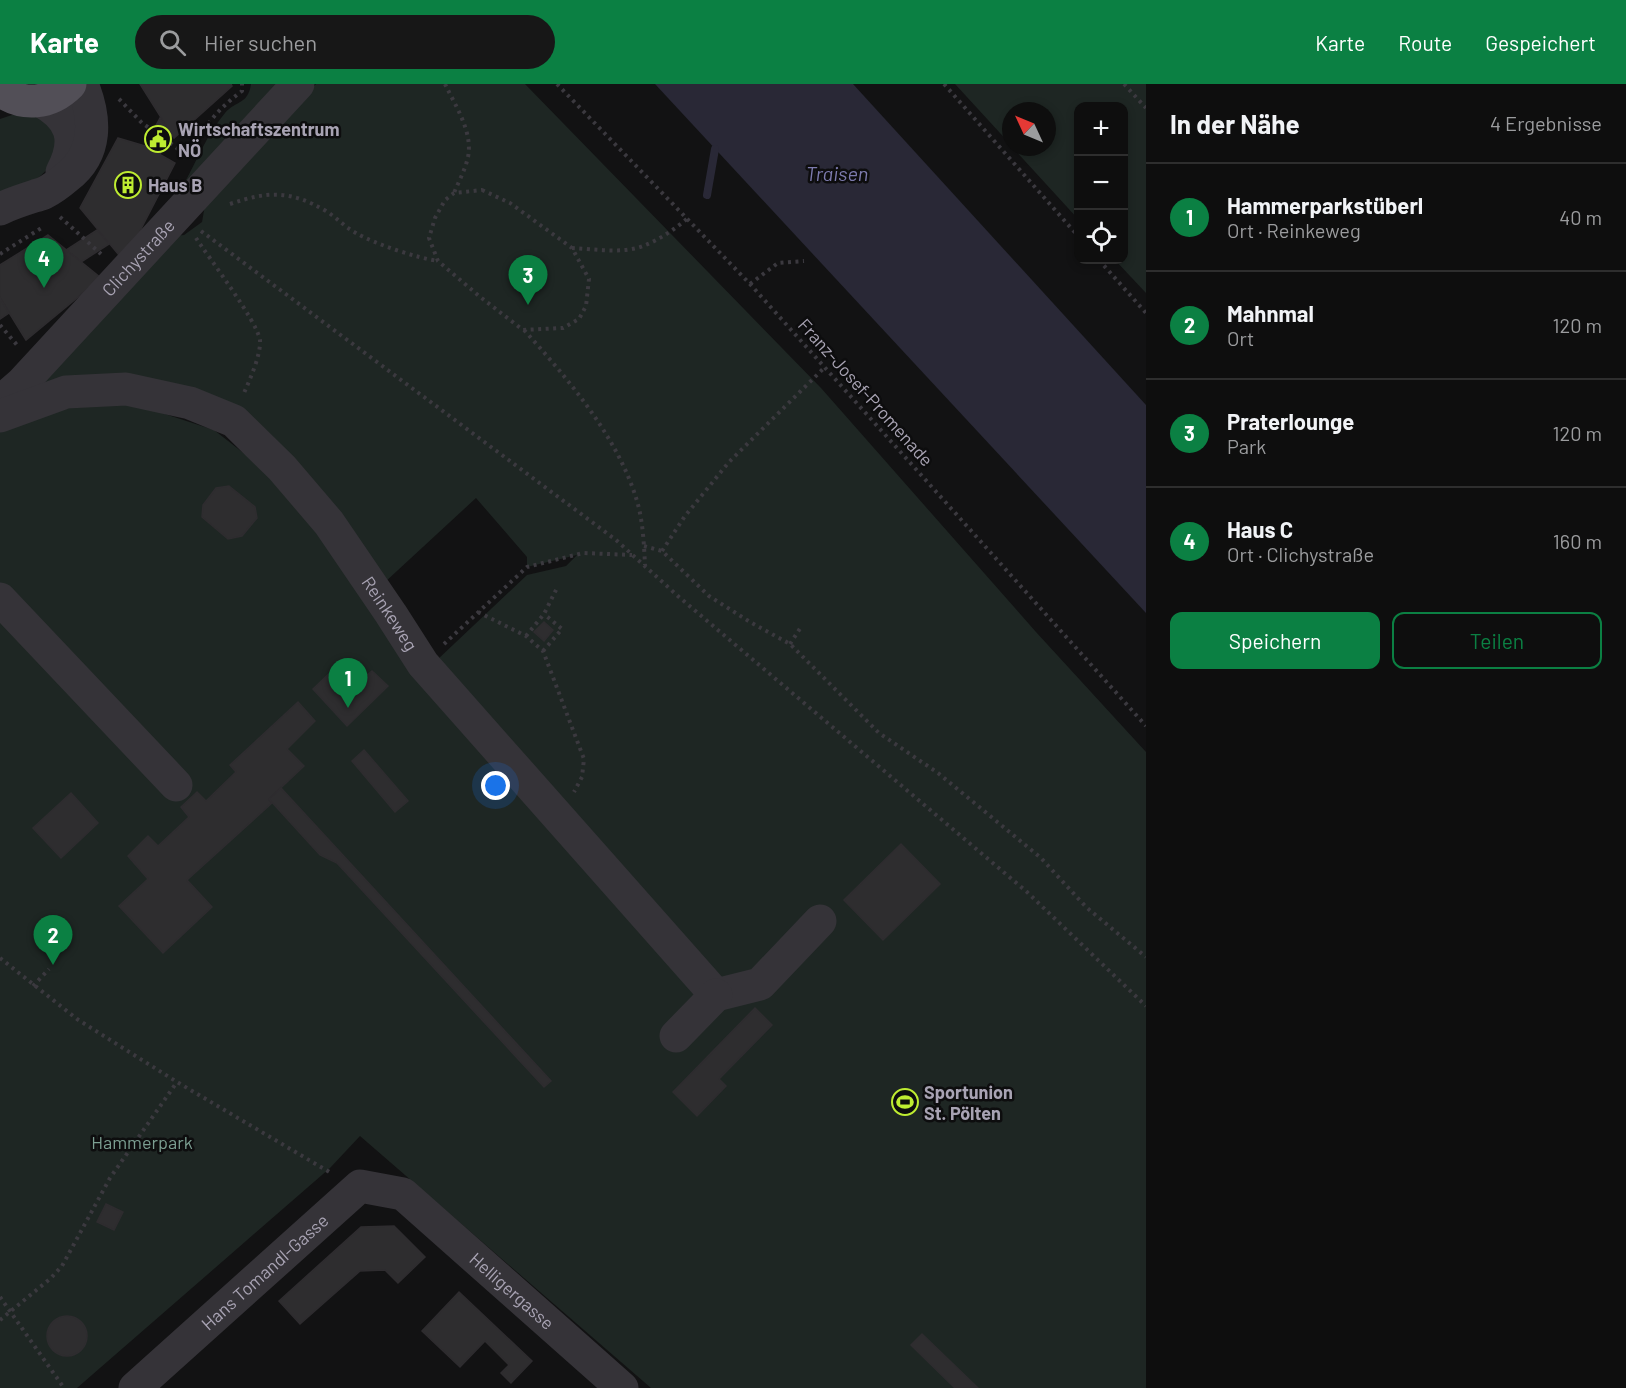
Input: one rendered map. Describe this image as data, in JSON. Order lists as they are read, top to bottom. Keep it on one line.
{"streets":{"street":["Clichystraße","Reinkeweg","Hans Tomandl-Gasse","Helligergasse"],"path":["Franz-Josef-Promenade"]},"crossings":[["Hans Tomandl-Gasse","Helligergasse"]],"water":["Traisen"],"parks":["Hammerpark"],"places":{"public building":["Wirtschaftszentrum NÖ"],"building":["Haus B"],"sports":["Sportunion St. Pölten"]},"north":"top left","page":{"header":"Karte","search":"Hier suchen","nav":["Karte","Route","Gespeichert"],"heading":["In der Nähe","4 Ergebnisse"],"map_buttons":["+","−"],"list":[{"mark":"1","name":"Hammerparkstüberl","note":"Ort · Reinkeweg","value":"40 m"},{"mark":"2","name":"Mahnmal","note":"Ort","value":"120 m"},{"mark":"3","name":"Praterlounge","note":"Park","value":"120 m"},{"mark":"4","name":"Haus C","note":"Ort · Clichystraße","value":"160 m"}],"pins":["4","3","1","2"],"buttons":["Speichern","Teilen"]}}
